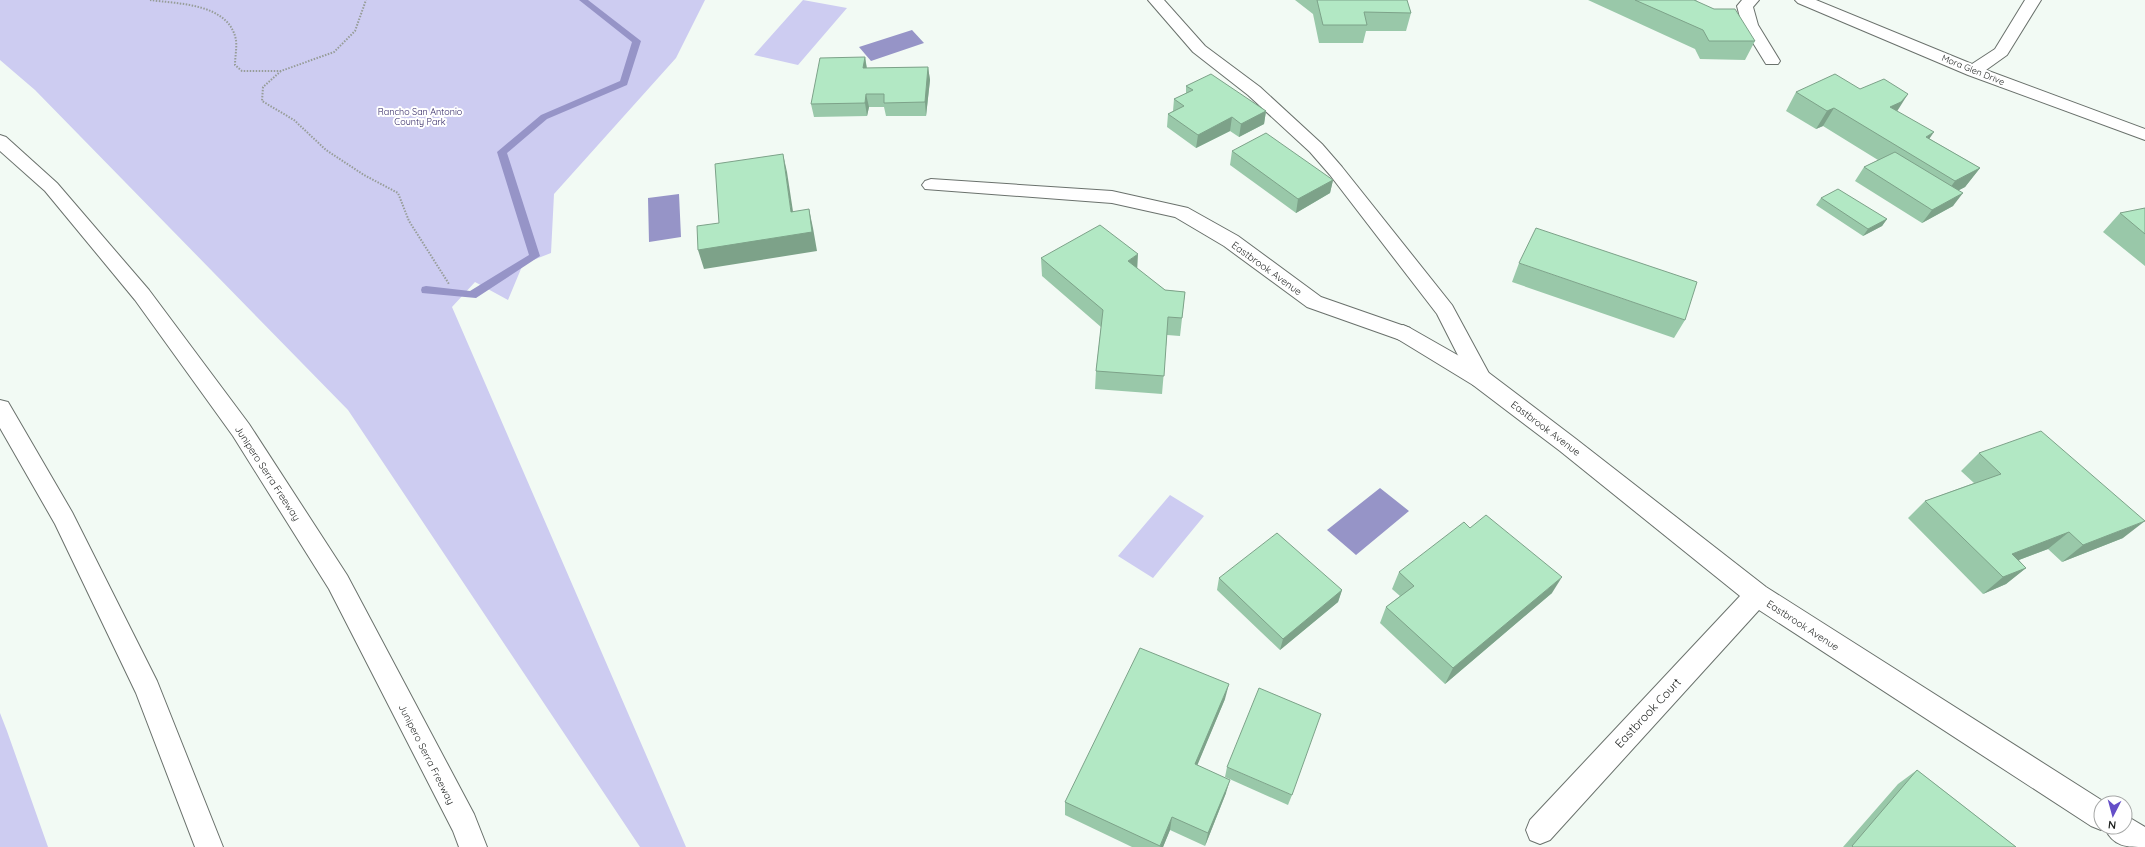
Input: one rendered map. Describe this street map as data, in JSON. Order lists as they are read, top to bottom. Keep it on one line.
{"streets":{"main road":["Mora Glen Drive","Eastbrook Avenue","Junipero Serra Freeway","Eastbrook Court"]},"crossings":[["Eastbrook Avenue","Eastbrook Court"]],"parks":["Rancho San Antonio County Park"],"north":"bottom"}
